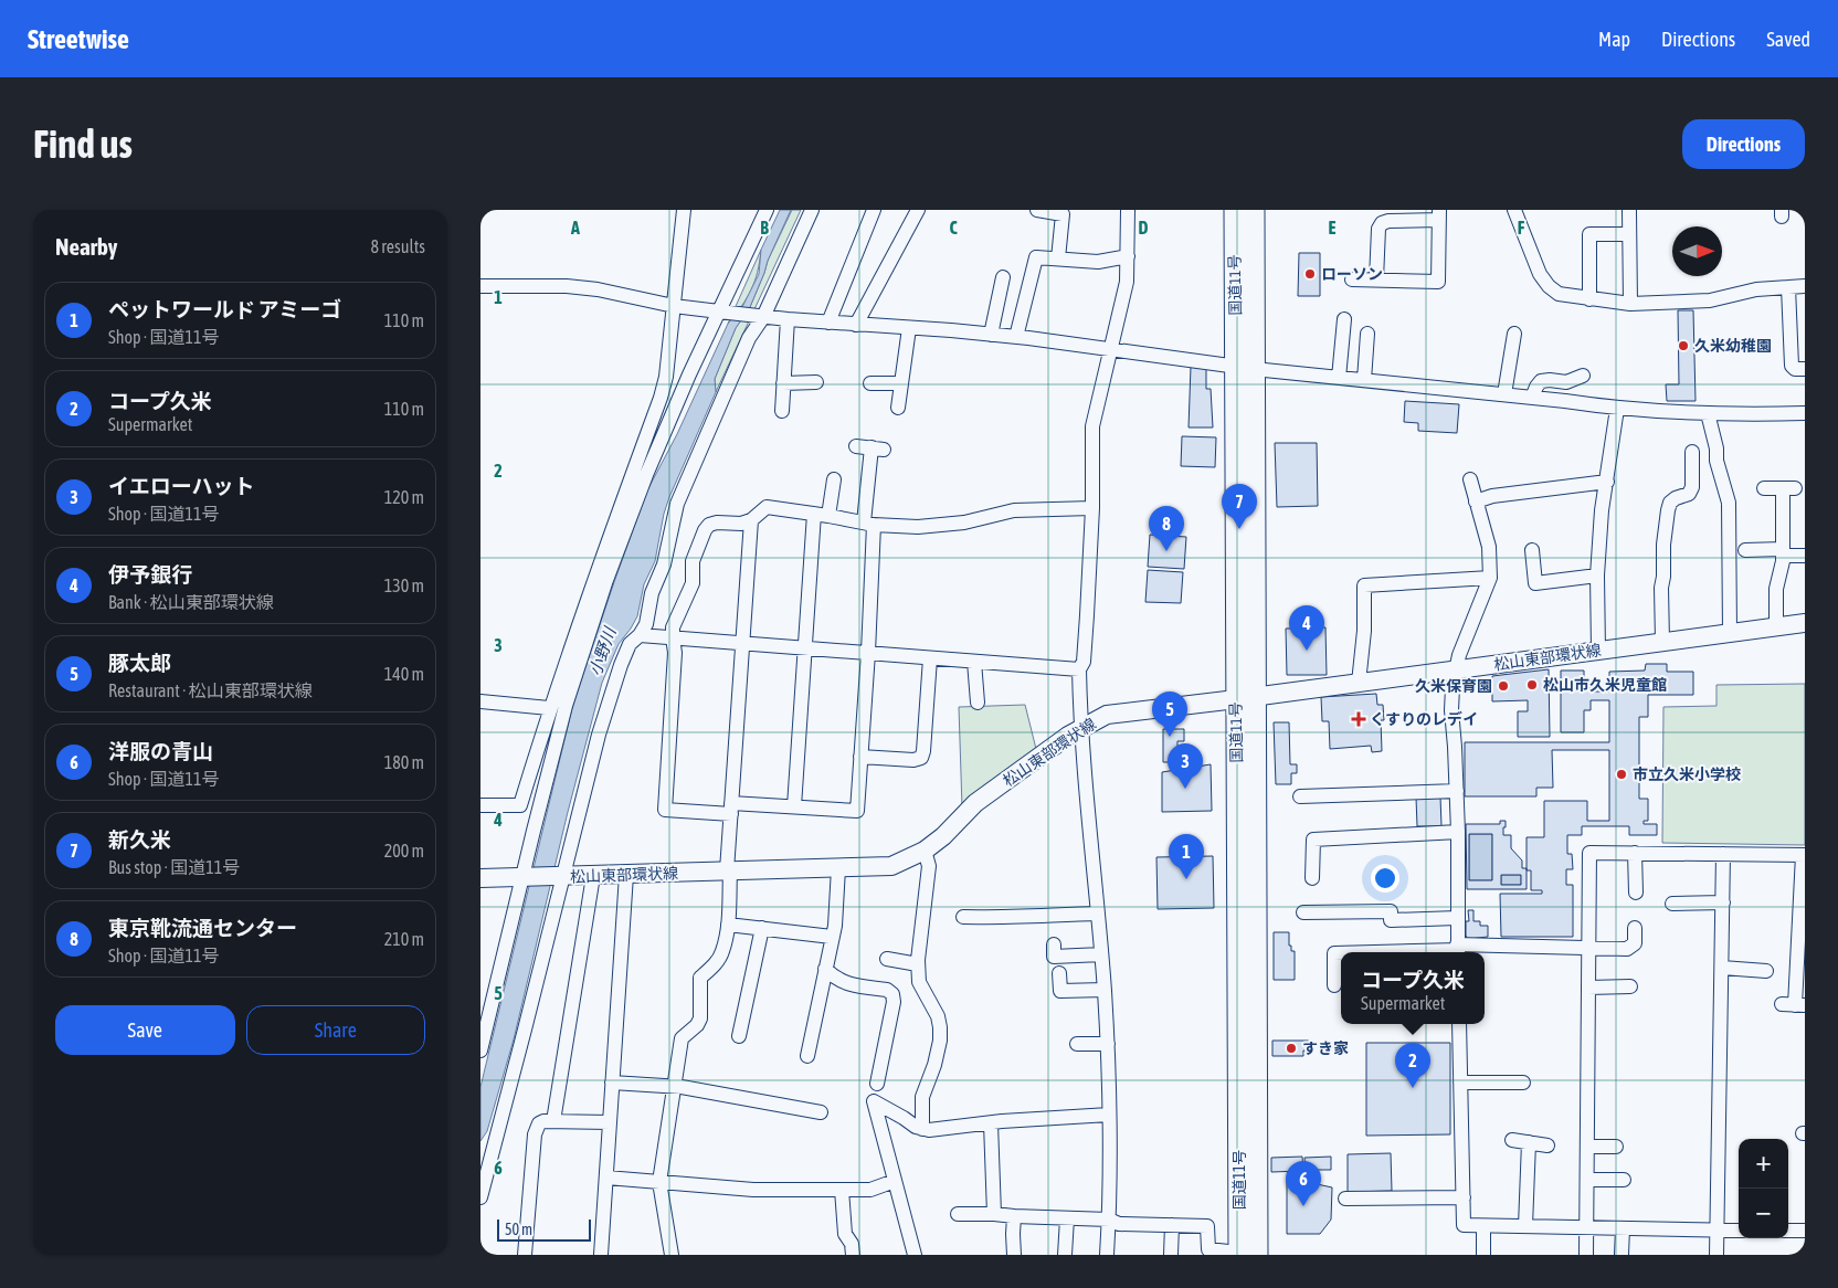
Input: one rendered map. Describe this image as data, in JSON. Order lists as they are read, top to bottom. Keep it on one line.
{"streets":{"highway":["国道11号"],"main road":["松山東部環状線"]},"crossings":[["国道11号","松山東部環状線"]],"water":["小野川"],"places":{"other":["ローソン","久米幼稚園","松山市久米児童館","久米保育園","市立久米小学校","すき家"],"health":["くすりのレデイ"]},"scale_bar":"50 m","north":"right","page":{"header":"Streetwise","nav":["Map","Directions","Saved"],"buttons":["Directions",["Save","Share"]],"title":"Find us","heading":["Nearby","8 results"],"list":[{"mark":"1","name":"ペットワールド アミーゴ","note":"Shop · 国道11号","value":"110 m"},{"mark":"2","name":"コープ久米","note":"Supermarket","value":"110 m"},{"mark":"3","name":"イエローハット","note":"Shop · 国道11号","value":"120 m"},{"mark":"4","name":"伊予銀行","note":"Bank · 松山東部環状線","value":"130 m"},{"mark":"5","name":"豚太郎","note":"Restaurant · 松山東部環状線","value":"140 m"},{"mark":"6","name":"洋服の青山","note":"Shop · 国道11号","value":"180 m"},{"mark":"7","name":"新久米","note":"Bus stop · 国道11号","value":"200 m"},{"mark":"8","name":"東京靴流通センター","note":"Shop · 国道11号","value":"210 m"}],"pins":["7","8","4","5","3","1","2","6"],"popup":["コープ久米","Supermarket"],"map_buttons":["+","−"],"scale":"50 m"},"grid":{"columns":["A","B","C","D","E","F"],"rows":["1","2","3","4","5","6"]}}
